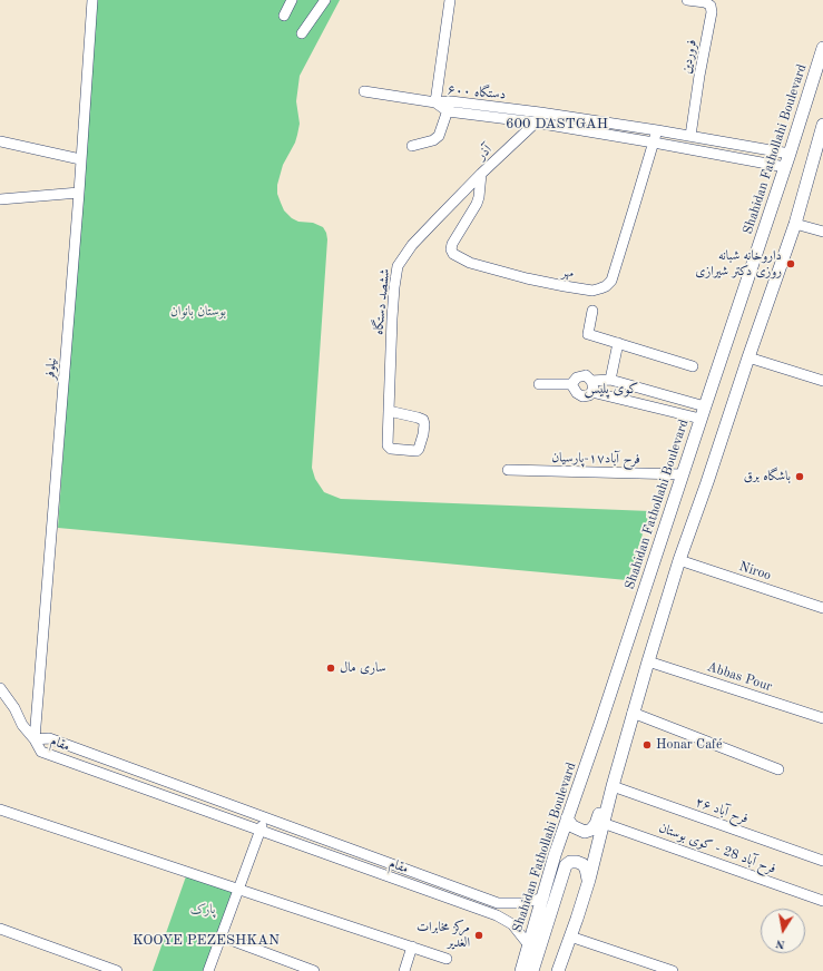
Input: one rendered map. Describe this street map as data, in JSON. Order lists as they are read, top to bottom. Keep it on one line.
{"streets":{"main road":["Shahidan Fathollahi Boulevard"],"street":["فروردین","۶۰۰ دستگاه","آذر","مهر","ششصد دستگاه","نیلوفر","فرح آباد۱۷-پارسیان","Niroo","Abbas Pour","مقام","فرح آباد ۲۶","فرح آباد 28 - کوی بوستان"]},"crossings":[["فروردین","۶۰۰ دستگاه"],["۶۰۰ دستگاه","Shahidan Fathollahi Boulevard"],["۶۰۰ دستگاه","آذر"],["۶۰۰ دستگاه","مهر"],["Shahidan Fathollahi Boulevard","فرح آباد۱۷-پارسیان"],["Shahidan Fathollahi Boulevard","مقام"],["آذر","مهر"],["آذر","ششصد دستگاه"],["مهر","ششصد دستگاه"],["نیلوفر","مقام"]],"districts":["600 DASTGAH","کوی پلیس","KOOYE PEZESHKAN"],"parks":["بوستان بانوان","پارک"],"places":["داروخانه شبانه روزی دکتر شیرازی","باشگاه برق","ساری مال","Honar Café","مرکز مخابرات الغدیر"],"north":"bottom"}
